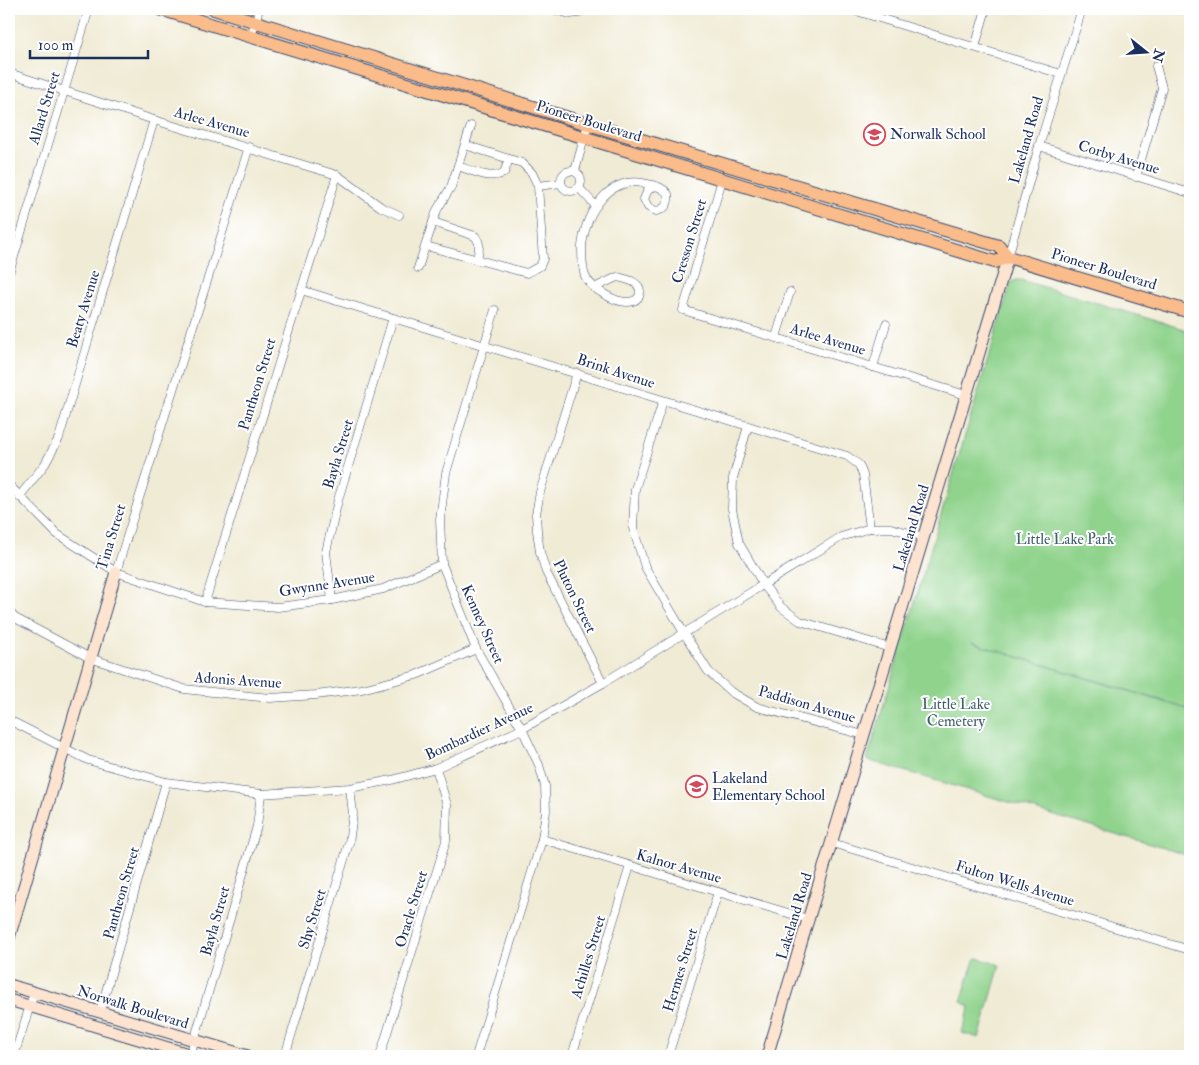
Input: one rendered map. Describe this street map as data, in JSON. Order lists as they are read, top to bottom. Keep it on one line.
{"streets":{"main road":["Pioneer Boulevard"],"street":["Allard Street","Arlee Avenue","Lakeland Road","Corby Avenue","Cresson Street","Beaty Avenue","Brink Avenue","Pantheon Street","Bayla Street","Tina Street","Gwynne Avenue","Pluton Street","Kenney Street","Adonis Avenue","Paddison Avenue","Bombardier Avenue","Kalnor Avenue","Fulton Wells Avenue","Oracle Street","Shy Street","Achilles Street","Hermes Street","Norwalk Boulevard"]},"crossings":[["Allard Street","Arlee Avenue"],["Pioneer Boulevard","Lakeland Road"],["Pioneer Boulevard","Cresson Street"],["Arlee Avenue","Lakeland Road"],["Arlee Avenue","Cresson Street"],["Arlee Avenue","Beaty Avenue"],["Arlee Avenue","Pantheon Street"],["Arlee Avenue","Tina Street"],["Lakeland Road","Corby Avenue"],["Lakeland Road","Paddison Avenue"],["Lakeland Road","Bombardier Avenue"],["Lakeland Road","Kalnor Avenue"],["Lakeland Road","Fulton Wells Avenue"],["Beaty Avenue","Gwynne Avenue"],["Brink Avenue","Pantheon Street"],["Brink Avenue","Bayla Street"],["Brink Avenue","Pluton Street"],["Brink Avenue","Kenney Street"],["Brink Avenue","Bombardier Avenue"],["Pantheon Street","Gwynne Avenue"],["Pantheon Street","Bombardier Avenue"],["Pantheon Street","Norwalk Boulevard"],["Bayla Street","Gwynne Avenue"],["Bayla Street","Bombardier Avenue"],["Bayla Street","Norwalk Boulevard"],["Tina Street","Gwynne Avenue"],["Tina Street","Adonis Avenue"],["Tina Street","Bombardier Avenue"],["Gwynne Avenue","Kenney Street"],["Pluton Street","Bombardier Avenue"],["Kenney Street","Adonis Avenue"],["Kenney Street","Bombardier Avenue"],["Kenney Street","Kalnor Avenue"],["Paddison Avenue","Bombardier Avenue"],["Bombardier Avenue","Oracle Street"],["Bombardier Avenue","Shy Street"],["Kalnor Avenue","Achilles Street"],["Kalnor Avenue","Hermes Street"]],"parks":["Little Lake Park","Little Lake Cemetery"],"places":{"school or university":["Norwalk School","Lakeland Elementary School"]},"scale_bar":"100 m","north":"right"}
